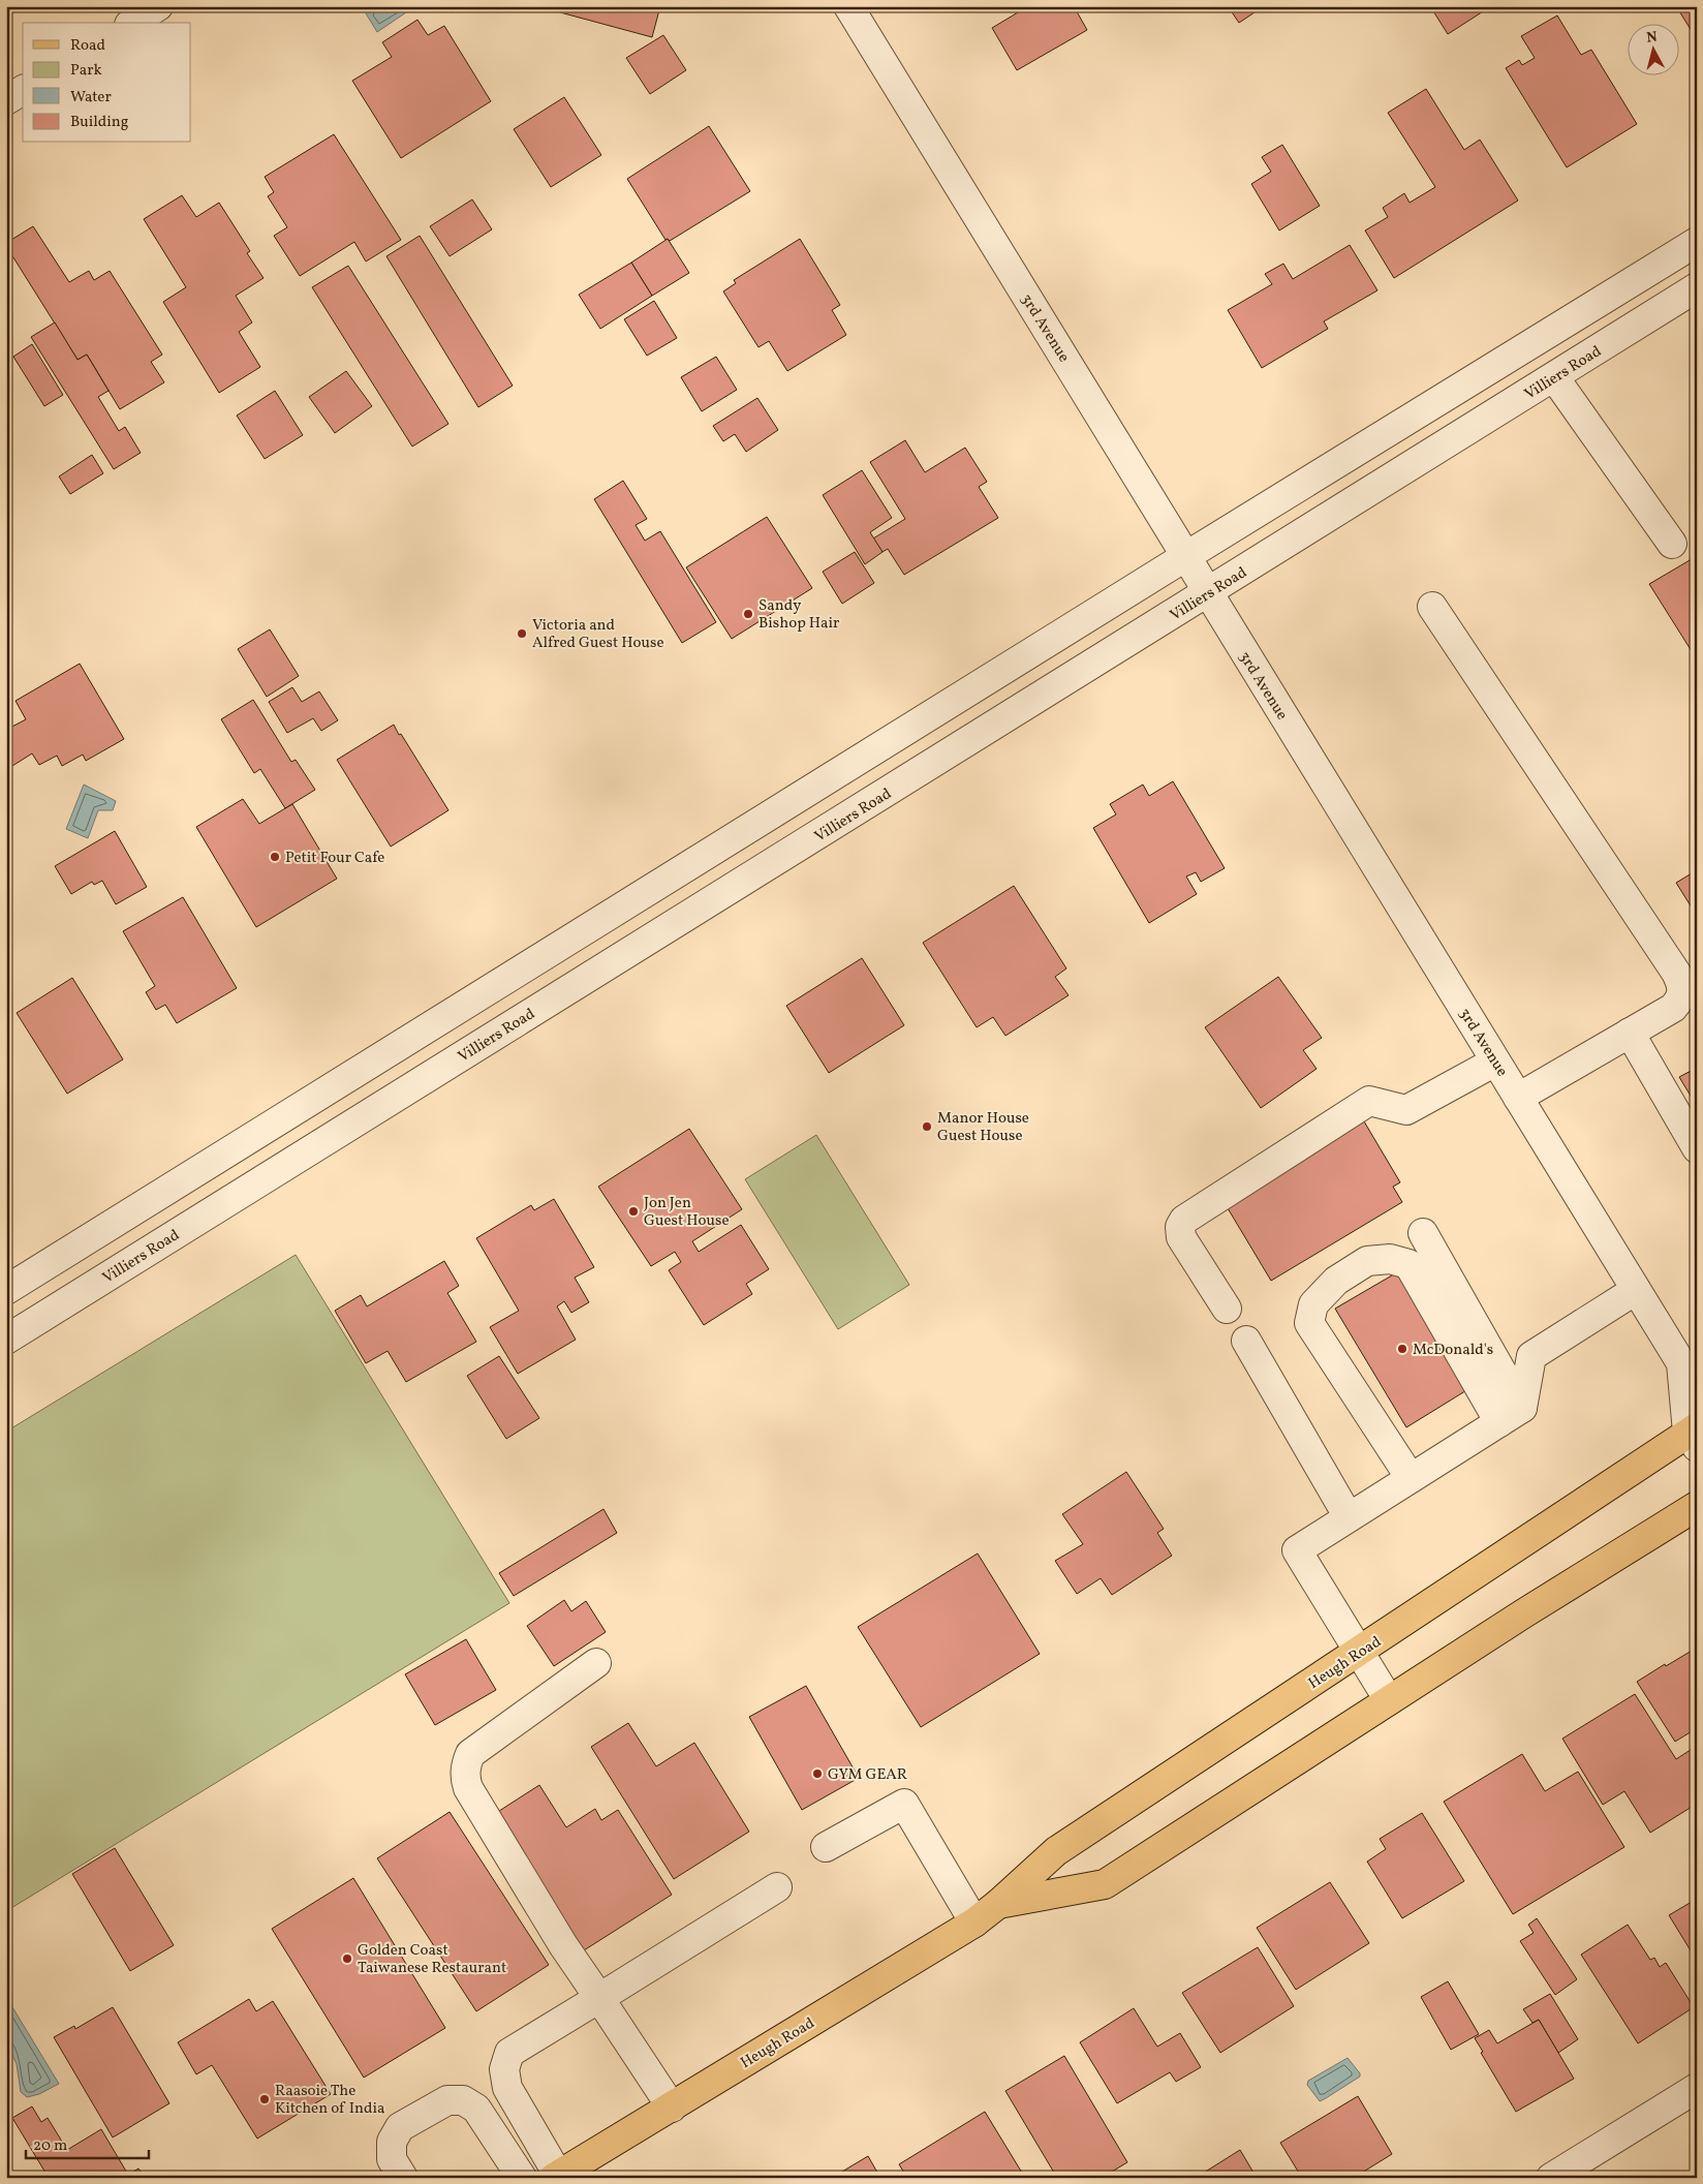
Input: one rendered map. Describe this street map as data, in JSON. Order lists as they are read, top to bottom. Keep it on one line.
{"streets":{"main road":["Heugh Road"],"street":["3rd Avenue","Villiers Road"]},"crossings":[["3rd Avenue","Villiers Road"],["3rd Avenue","Heugh Road"]],"places":["Sandy Bishop Hair","Victoria and Alfred Guest House","Petit Four Cafe","Manor House Guest House","Jon Jen Guest House","McDonald's","GYM GEAR","Golden Coast Taiwanese Restaurant","Raasoie The Kitchen of India"],"legend":["Road","Park","Water","Building"],"scale_bar":"20 m","north":"top"}
